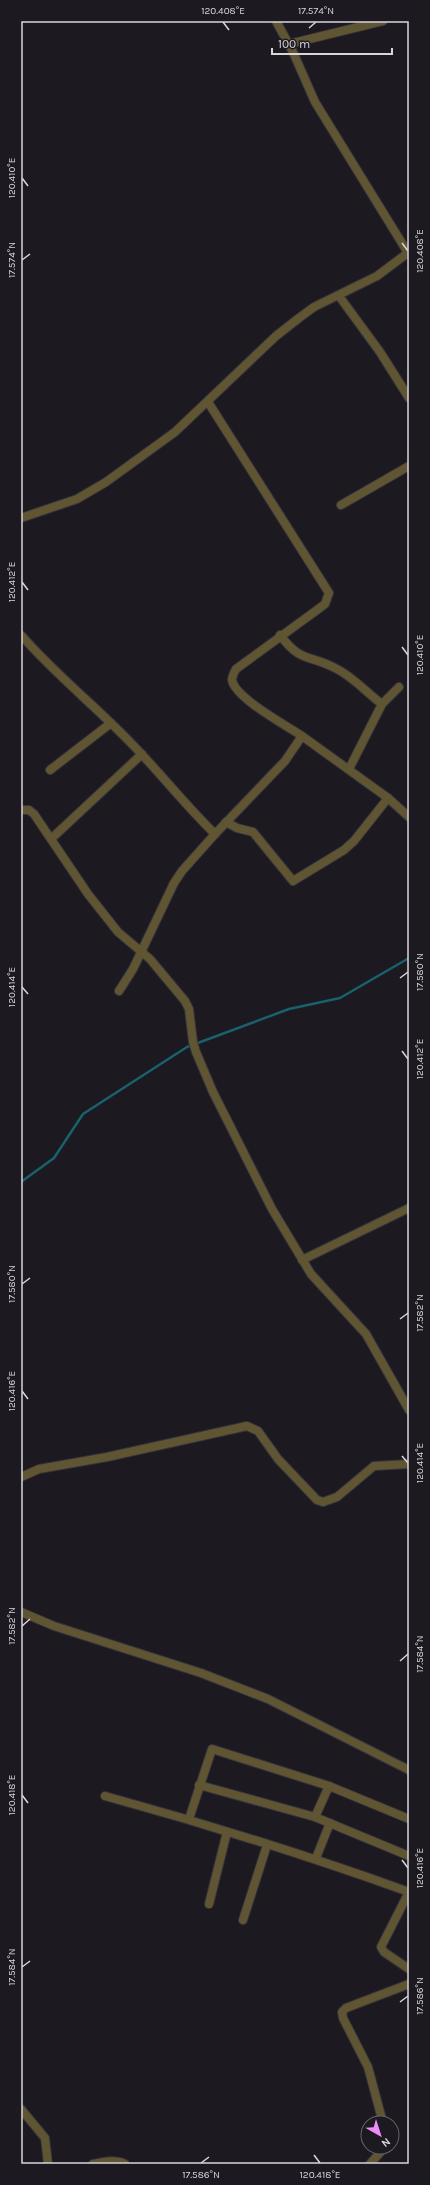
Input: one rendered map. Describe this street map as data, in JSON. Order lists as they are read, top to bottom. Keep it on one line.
{"scale_bar":"100 m","north":"bottom right","coordinates":["120.408°E","17.574°N","120.410°E","120.412°E","17.580°N","120.414°E","17.582°N","120.416°E","17.584°N","120.418°E","17.586°N"]}
